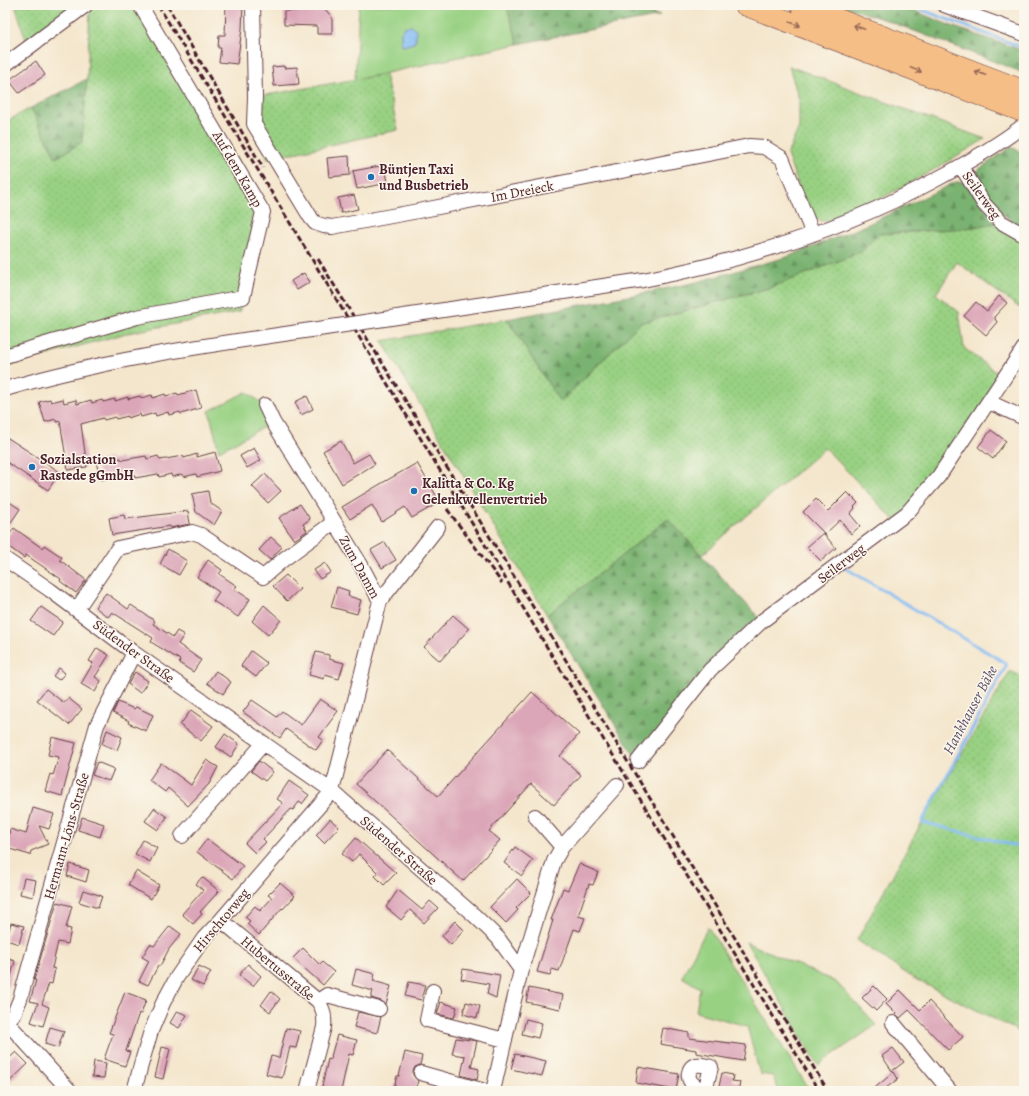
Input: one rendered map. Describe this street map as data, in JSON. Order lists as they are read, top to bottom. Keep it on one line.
{"streets":{"street":["Auf dem Kamp","Im Dreieck","Seilerweg","Zum Damm","Südender Straße","Hermann-Löns-Straße","Hirschtorweg","Hubertusstraße"]},"crossings":[["Zum Damm","Südender Straße"],["Zum Damm","Hirschtorweg"],["Südender Straße","Hermann-Löns-Straße"],["Südender Straße","Hirschtorweg"],["Hirschtorweg","Hubertusstraße"]],"water":["Hankhauser Bäke"],"places":["Büntjen Taxi und Busbetrieb","Sozialstation Rastede gGmbH","Kalitta & Co. Kg Gelenkwellenvertrieb"]}
